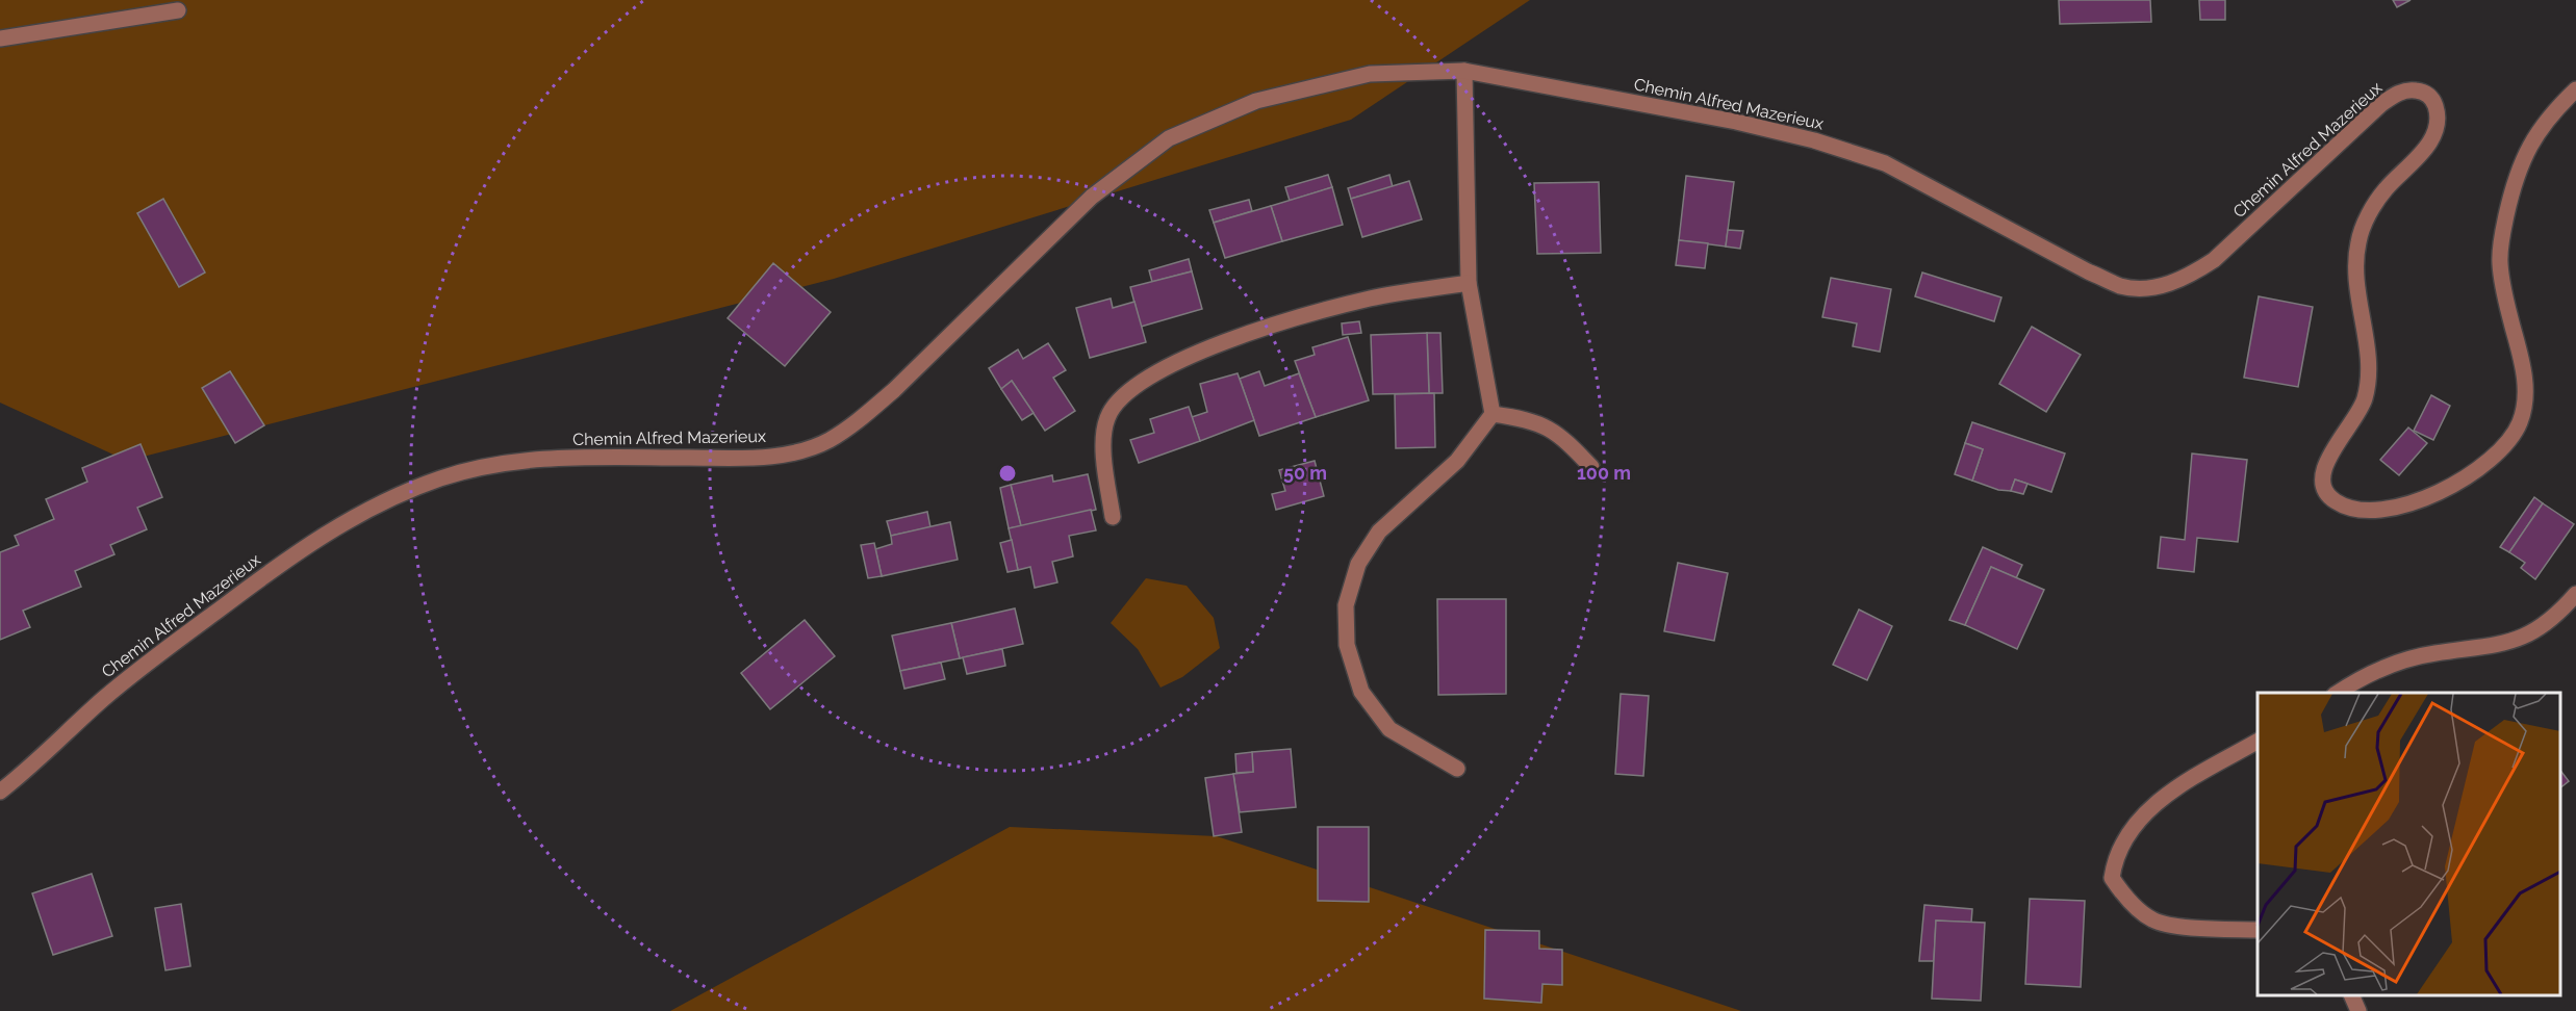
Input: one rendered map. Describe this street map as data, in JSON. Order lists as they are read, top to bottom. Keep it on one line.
{"streets":{"street":["Chemin Alfred Mazerieux"]},"rings":["50 m","100 m"]}
